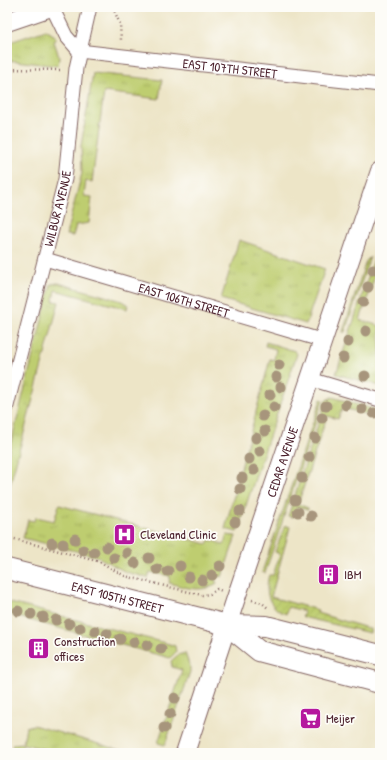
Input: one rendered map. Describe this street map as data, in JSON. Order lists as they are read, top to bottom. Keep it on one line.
{"streets":{"main road":["EAST 105TH STREET"],"street":["EAST 107TH STREET","WILBUR AVENUE","EAST 106TH STREET","CEDAR AVENUE"]},"crossings":[["EAST 107TH STREET","WILBUR AVENUE"],["WILBUR AVENUE","EAST 106TH STREET"],["EAST 106TH STREET","CEDAR AVENUE"],["CEDAR AVENUE","EAST 105TH STREET"]],"places":{"hospital":["Cleveland Clinic"],"building":["IBM","Construction offices"],"supermarket":["Meijer"]}}
